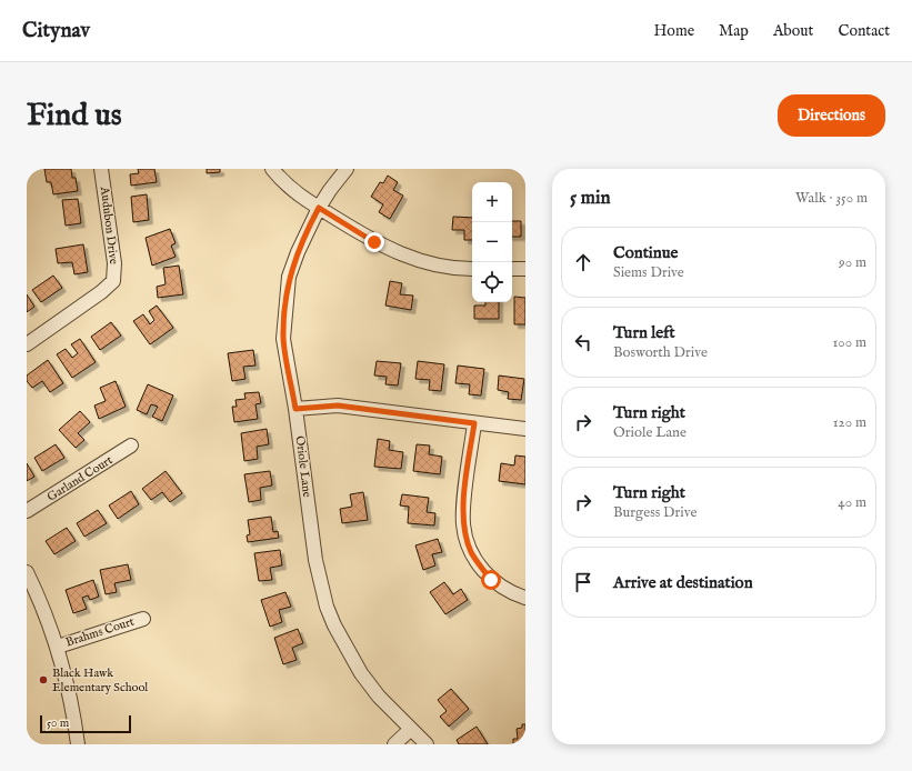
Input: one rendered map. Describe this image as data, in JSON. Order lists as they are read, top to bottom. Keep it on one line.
{"streets":{"street":["Audubon Drive","Oriole Lane","Garland Court","Brahms Court"]},"places":["Black Hawk Elementary School"],"scale_bar":"50 m","page":{"header":"Citynav","nav":["Home","Map","About","Contact"],"buttons":"Directions","title":"Find us","heading":["5 min","Walk · 350 m"],"map_buttons":["+","−"],"list":[["Continue","Siems Drive","90 m"],["Turn left","Bosworth Drive","100 m"],["Turn right","Oriole Lane","120 m"],["Turn right","Burgess Drive","40 m"],"Arrive at destination"],"scale":"50 m"}}
